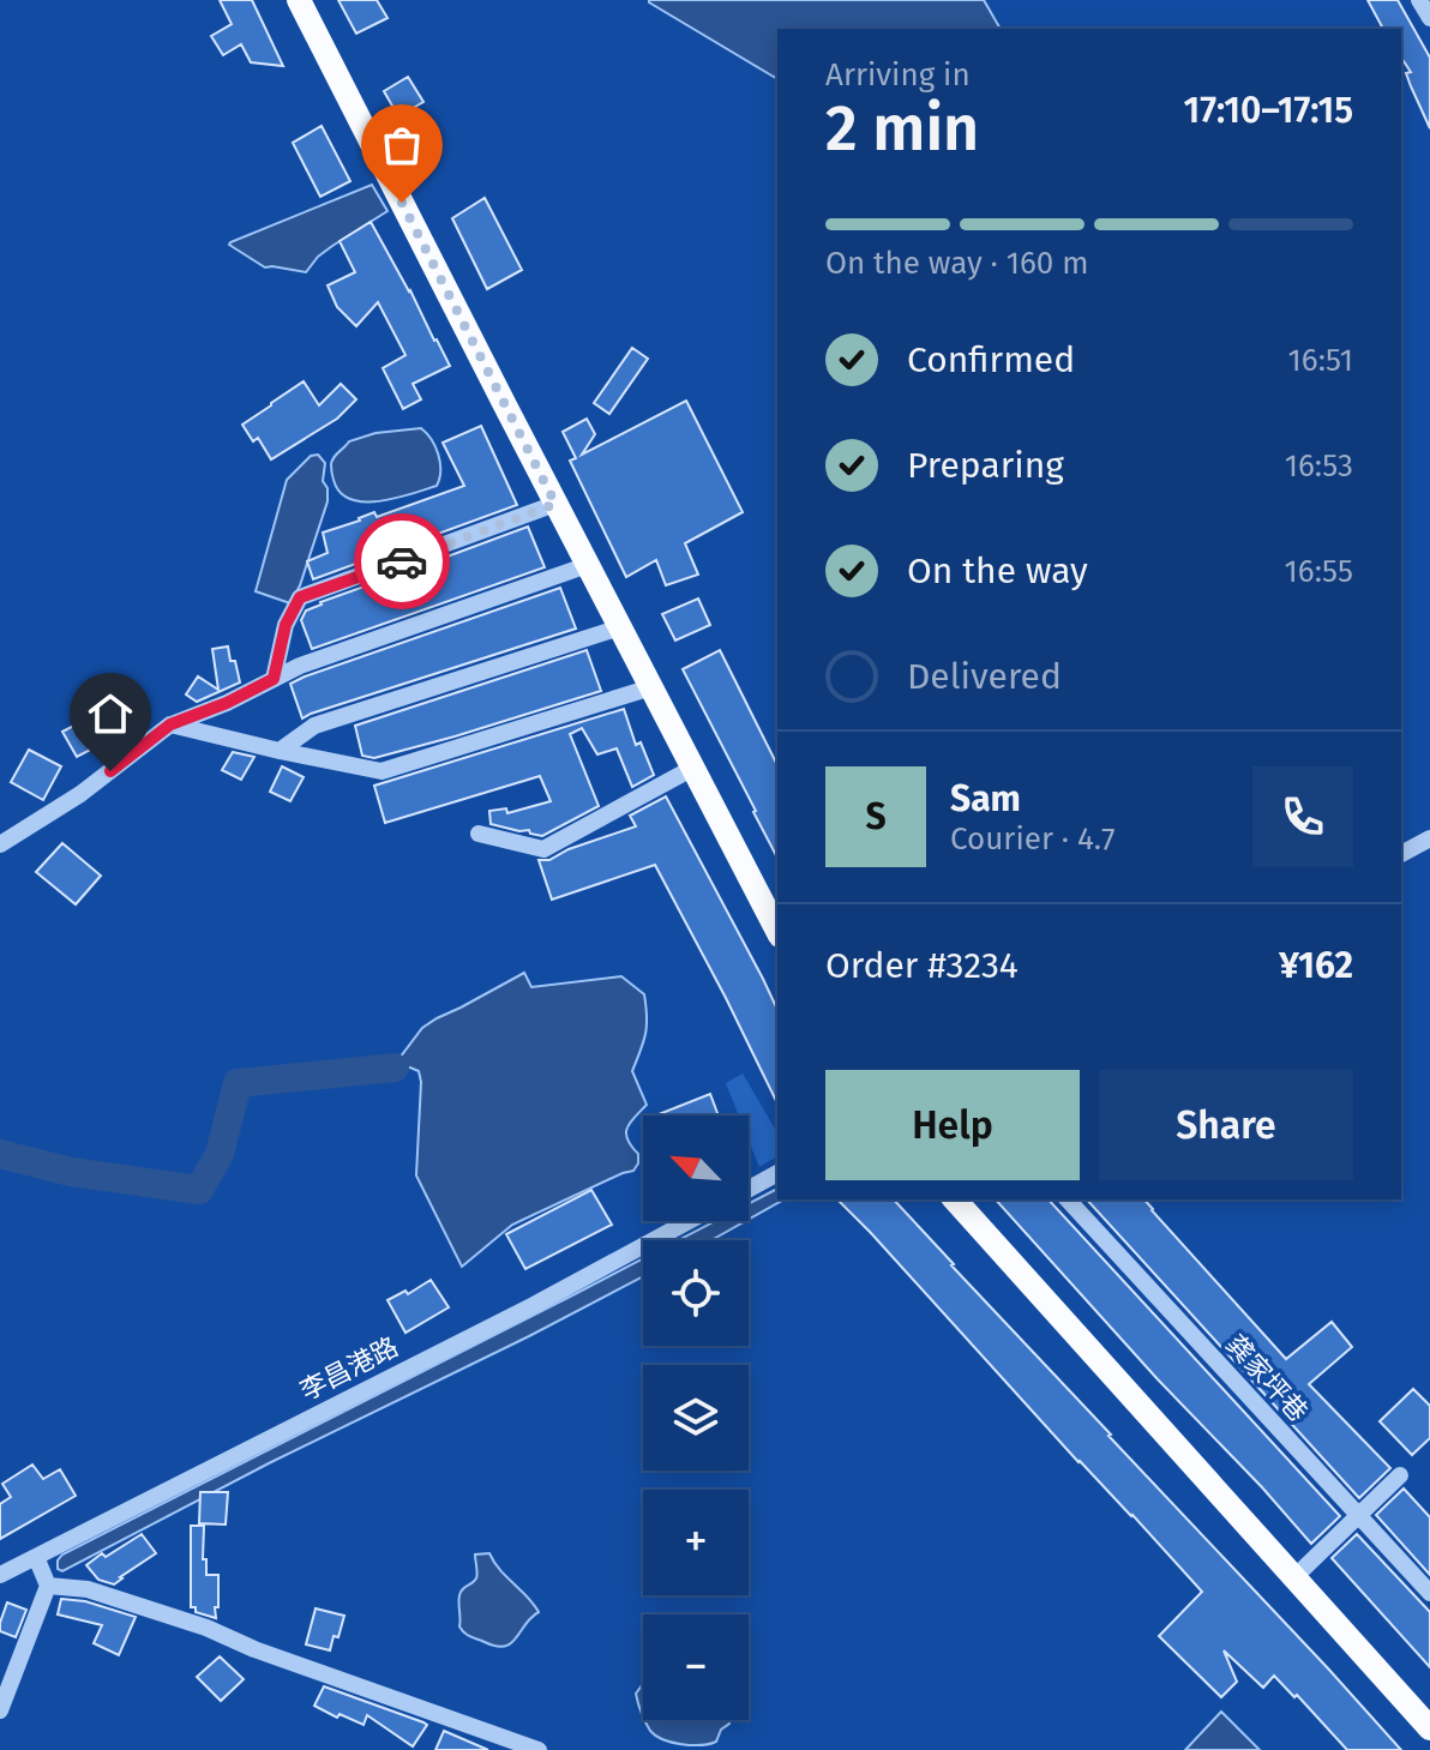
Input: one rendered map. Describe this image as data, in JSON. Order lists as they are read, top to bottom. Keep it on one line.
{"streets":{"street":["李昌港路","龚家坪巷"]},"north":"top left","page":{"heading":["2 min","Arriving in","17:10–17:15"],"panel":["Sam","Courier · 4.7","Order #3234","¥162"],"bar":"On the way · 160 m","list":[["Confirmed","16:51"],["Preparing","16:53"],["On the way","16:55"],"Delivered"],"round":"S","buttons":["Help","Share"],"map_buttons":["+","−"]}}
